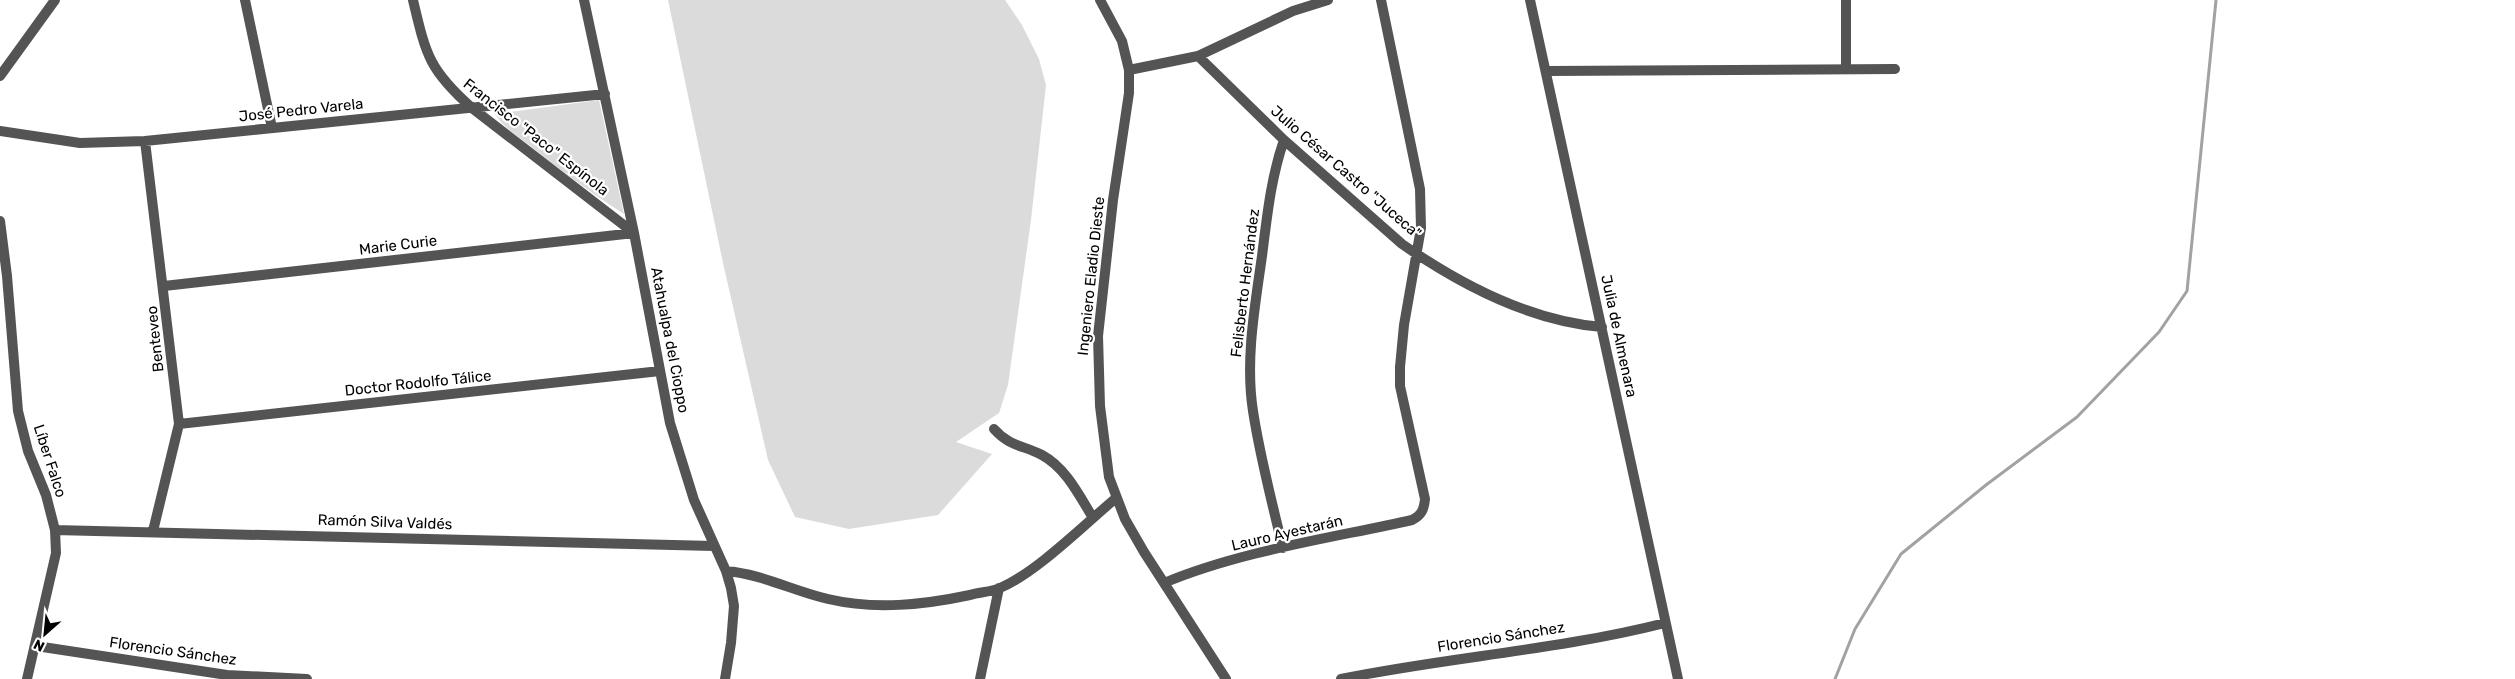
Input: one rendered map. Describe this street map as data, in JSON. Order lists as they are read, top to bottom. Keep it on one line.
{"streets":{"street":["José Pedro Varela","Francisco \"Paco\" Espínola","Julio César Castro \"Juceca\"","Marie Curie","Ingeniero Eladio Dieste","Felisberto Hernández","Julia de Almenara","Benteveo","Atahualpa del Cioppo","Doctor Rodolfo Tálice","Líber Falco","Ramón Silva Valdés","Lauro Ayestarán","Florencio Sánchez"]},"crossings":[["José Pedro Varela","Francisco \"Paco\" Espínola"],["José Pedro Varela","Benteveo"],["José Pedro Varela","Atahualpa del Cioppo"],["Francisco \"Paco\" Espínola","Marie Curie"],["Francisco \"Paco\" Espínola","Atahualpa del Cioppo"],["Julio César Castro \"Juceca\"","Felisberto Hernández"],["Julio César Castro \"Juceca\"","Julia de Almenara"],["Julio César Castro \"Juceca\"","Lauro Ayestarán"],["Marie Curie","Benteveo"],["Marie Curie","Atahualpa del Cioppo"],["Ingeniero Eladio Dieste","Lauro Ayestarán"],["Felisberto Hernández","Lauro Ayestarán"],["Julia de Almenara","Florencio Sánchez"],["Benteveo","Doctor Rodolfo Tálice"],["Benteveo","Ramón Silva Valdés"],["Atahualpa del Cioppo","Doctor Rodolfo Tálice"],["Atahualpa del Cioppo","Ramón Silva Valdés"],["Líber Falco","Ramón Silva Valdés"],["Líber Falco","Florencio Sánchez"]],"north":"bottom left"}
